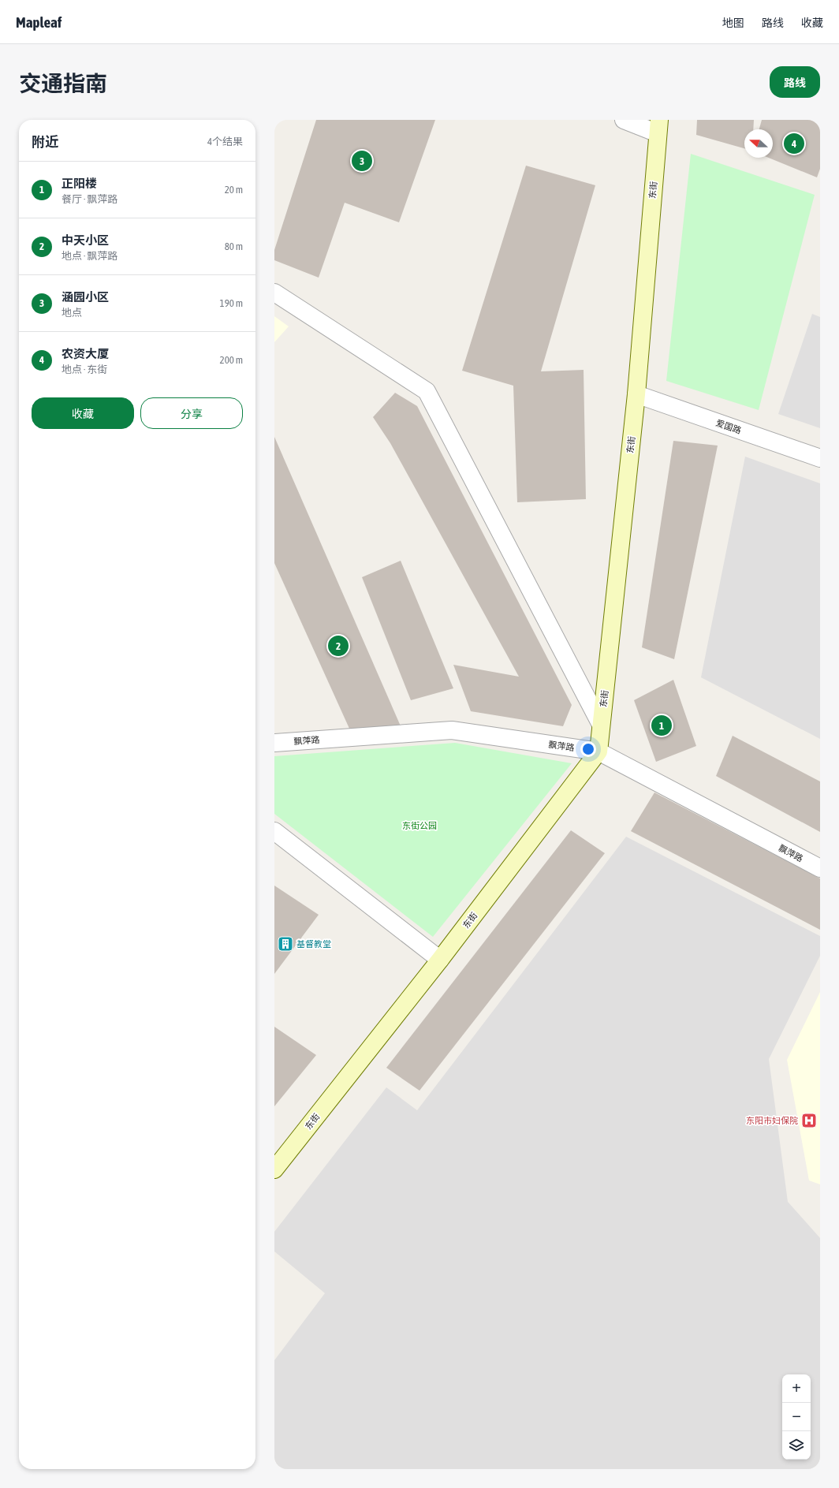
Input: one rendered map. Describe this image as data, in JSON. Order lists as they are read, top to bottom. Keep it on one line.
{"streets":{"street":["东街","爱国路","飘萍路"]},"crossings":[["东街","爱国路"],["东街","飘萍路"]],"parks":["东街公园"],"places":{"building":["基督教堂"],"hospital":["东阳市妇保院"]},"north":"left","page":{"header":"Mapleaf","nav":["地图","路线","收藏"],"title":"交通指南","buttons":["路线",["收藏","分享"]],"heading":["附近","4个结果"],"pins":["4","3","2","1"],"list":[{"mark":"1","name":"正阳楼","note":"餐厅 · 飘萍路","value":"20 m"},{"mark":"2","name":"中天小区","note":"地点 · 飘萍路","value":"80 m"},{"mark":"3","name":"涵园小区","note":"地点","value":"190 m"},{"mark":"4","name":"农资大厦","note":"地点 · 东街","value":"200 m"}],"map_buttons":["+","−"]}}
